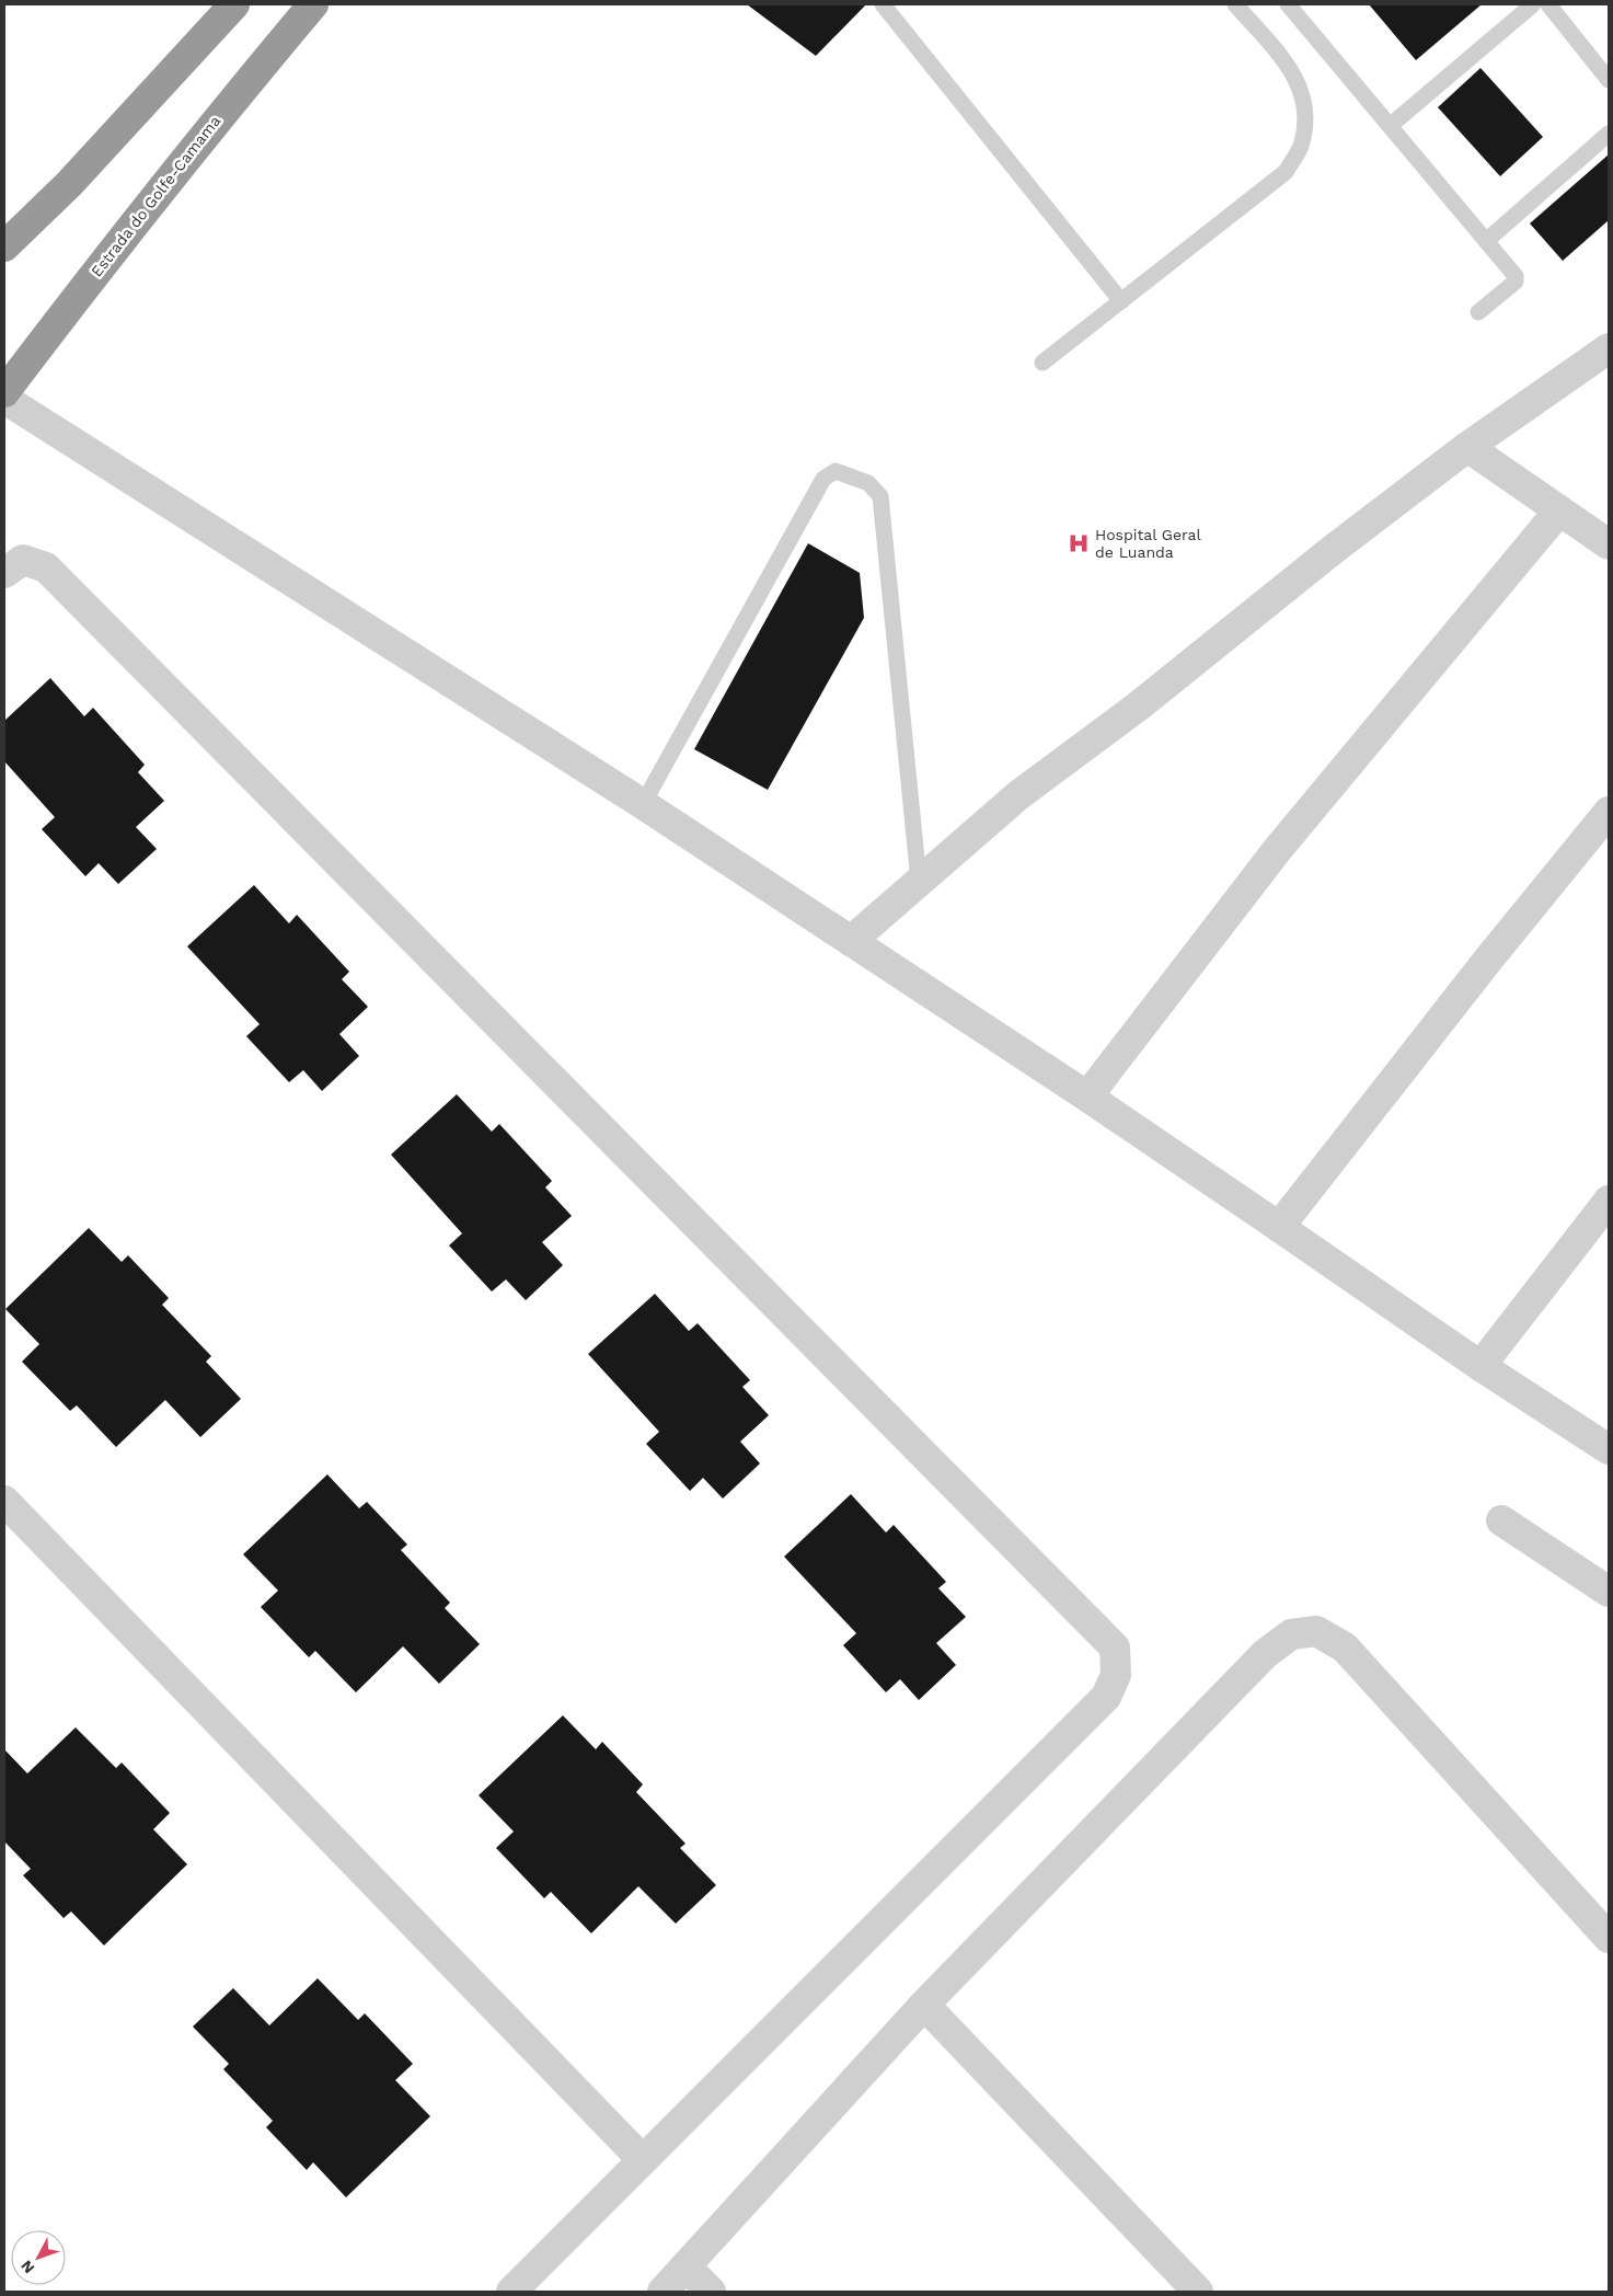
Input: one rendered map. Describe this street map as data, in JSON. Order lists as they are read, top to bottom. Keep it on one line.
{"streets":{"highway":["Estrada do Golfe-Camama"]},"places":{"hospital":["Hospital Geral de Luanda"]},"north":"bottom left"}
